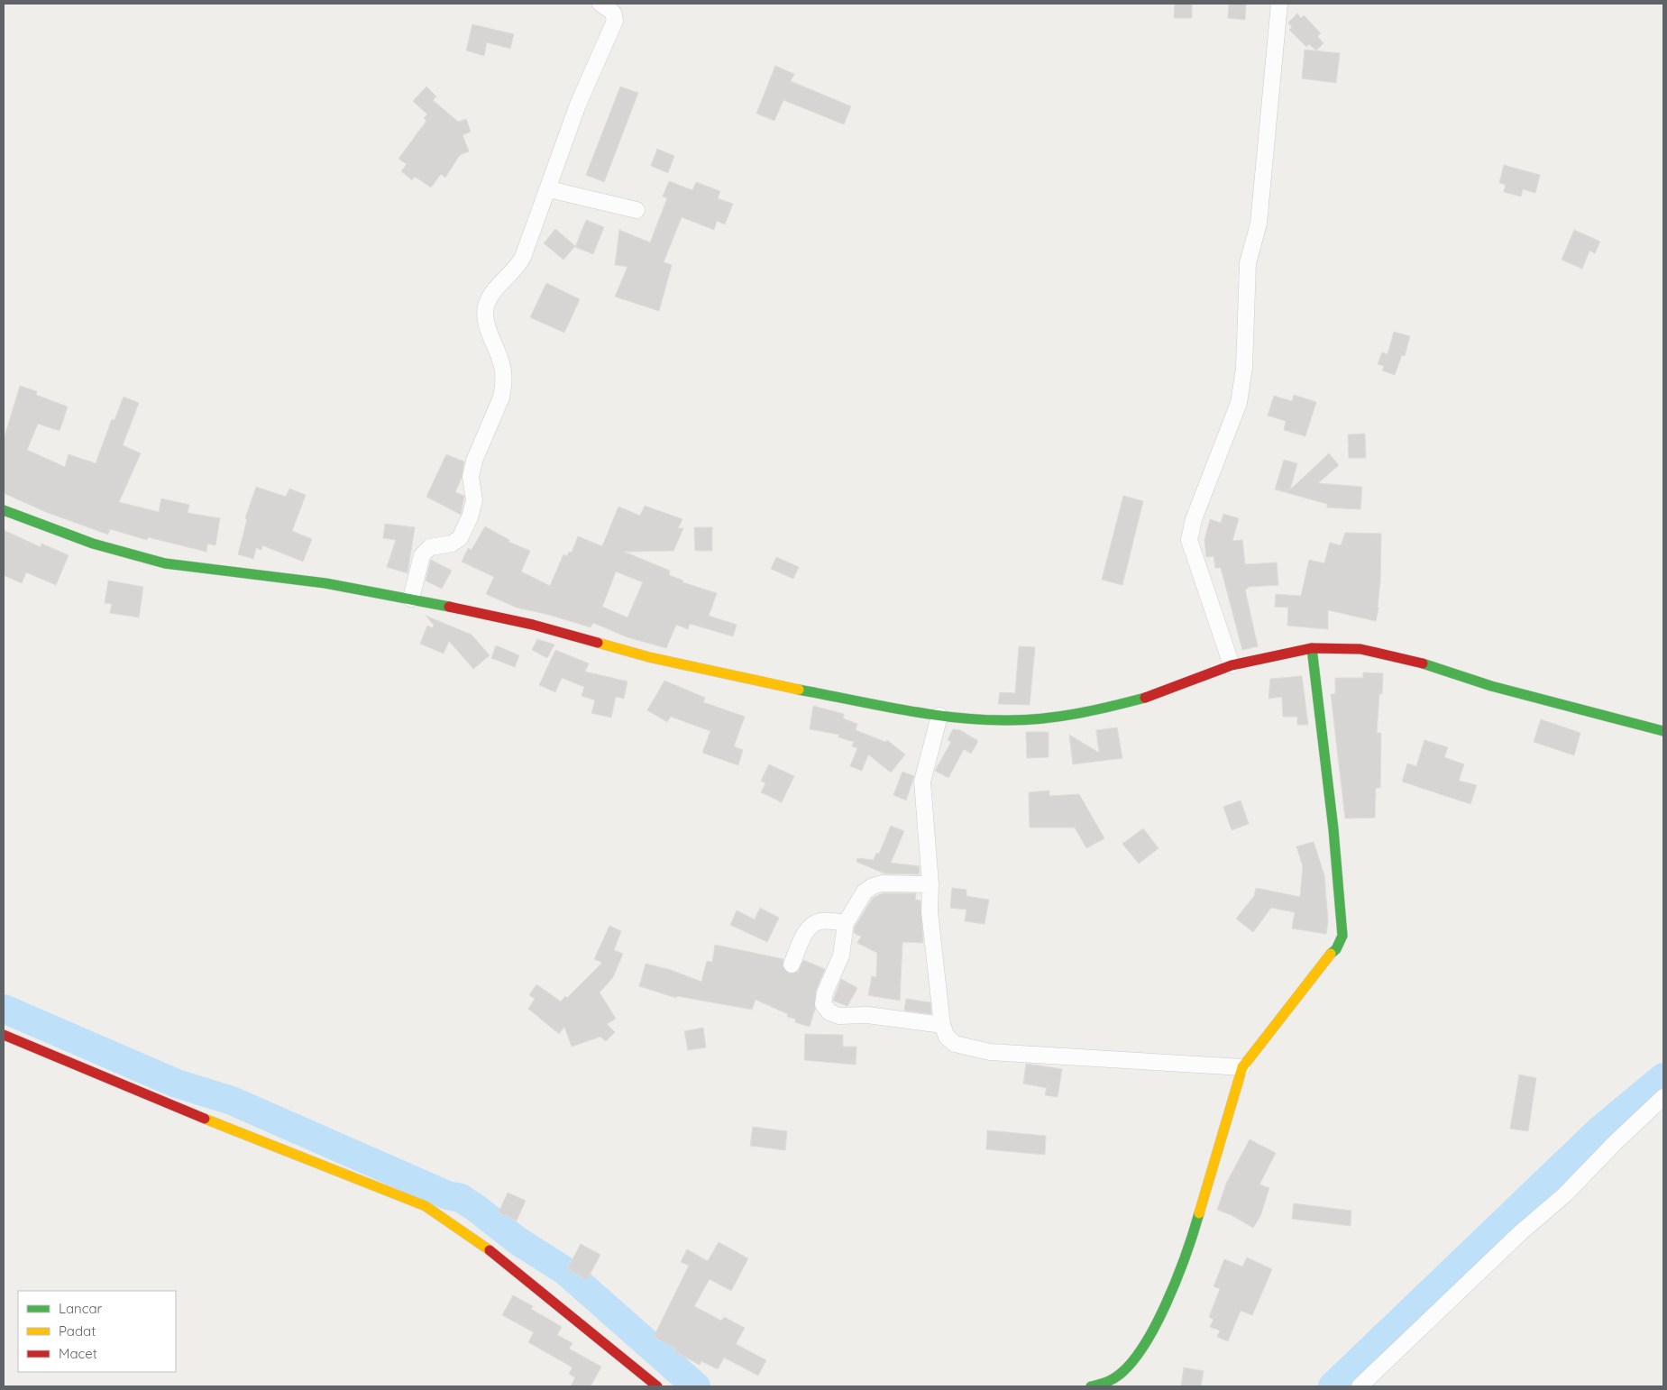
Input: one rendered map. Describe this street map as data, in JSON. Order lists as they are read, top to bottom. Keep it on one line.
{"legend":["Lancar","Padat","Macet"]}
